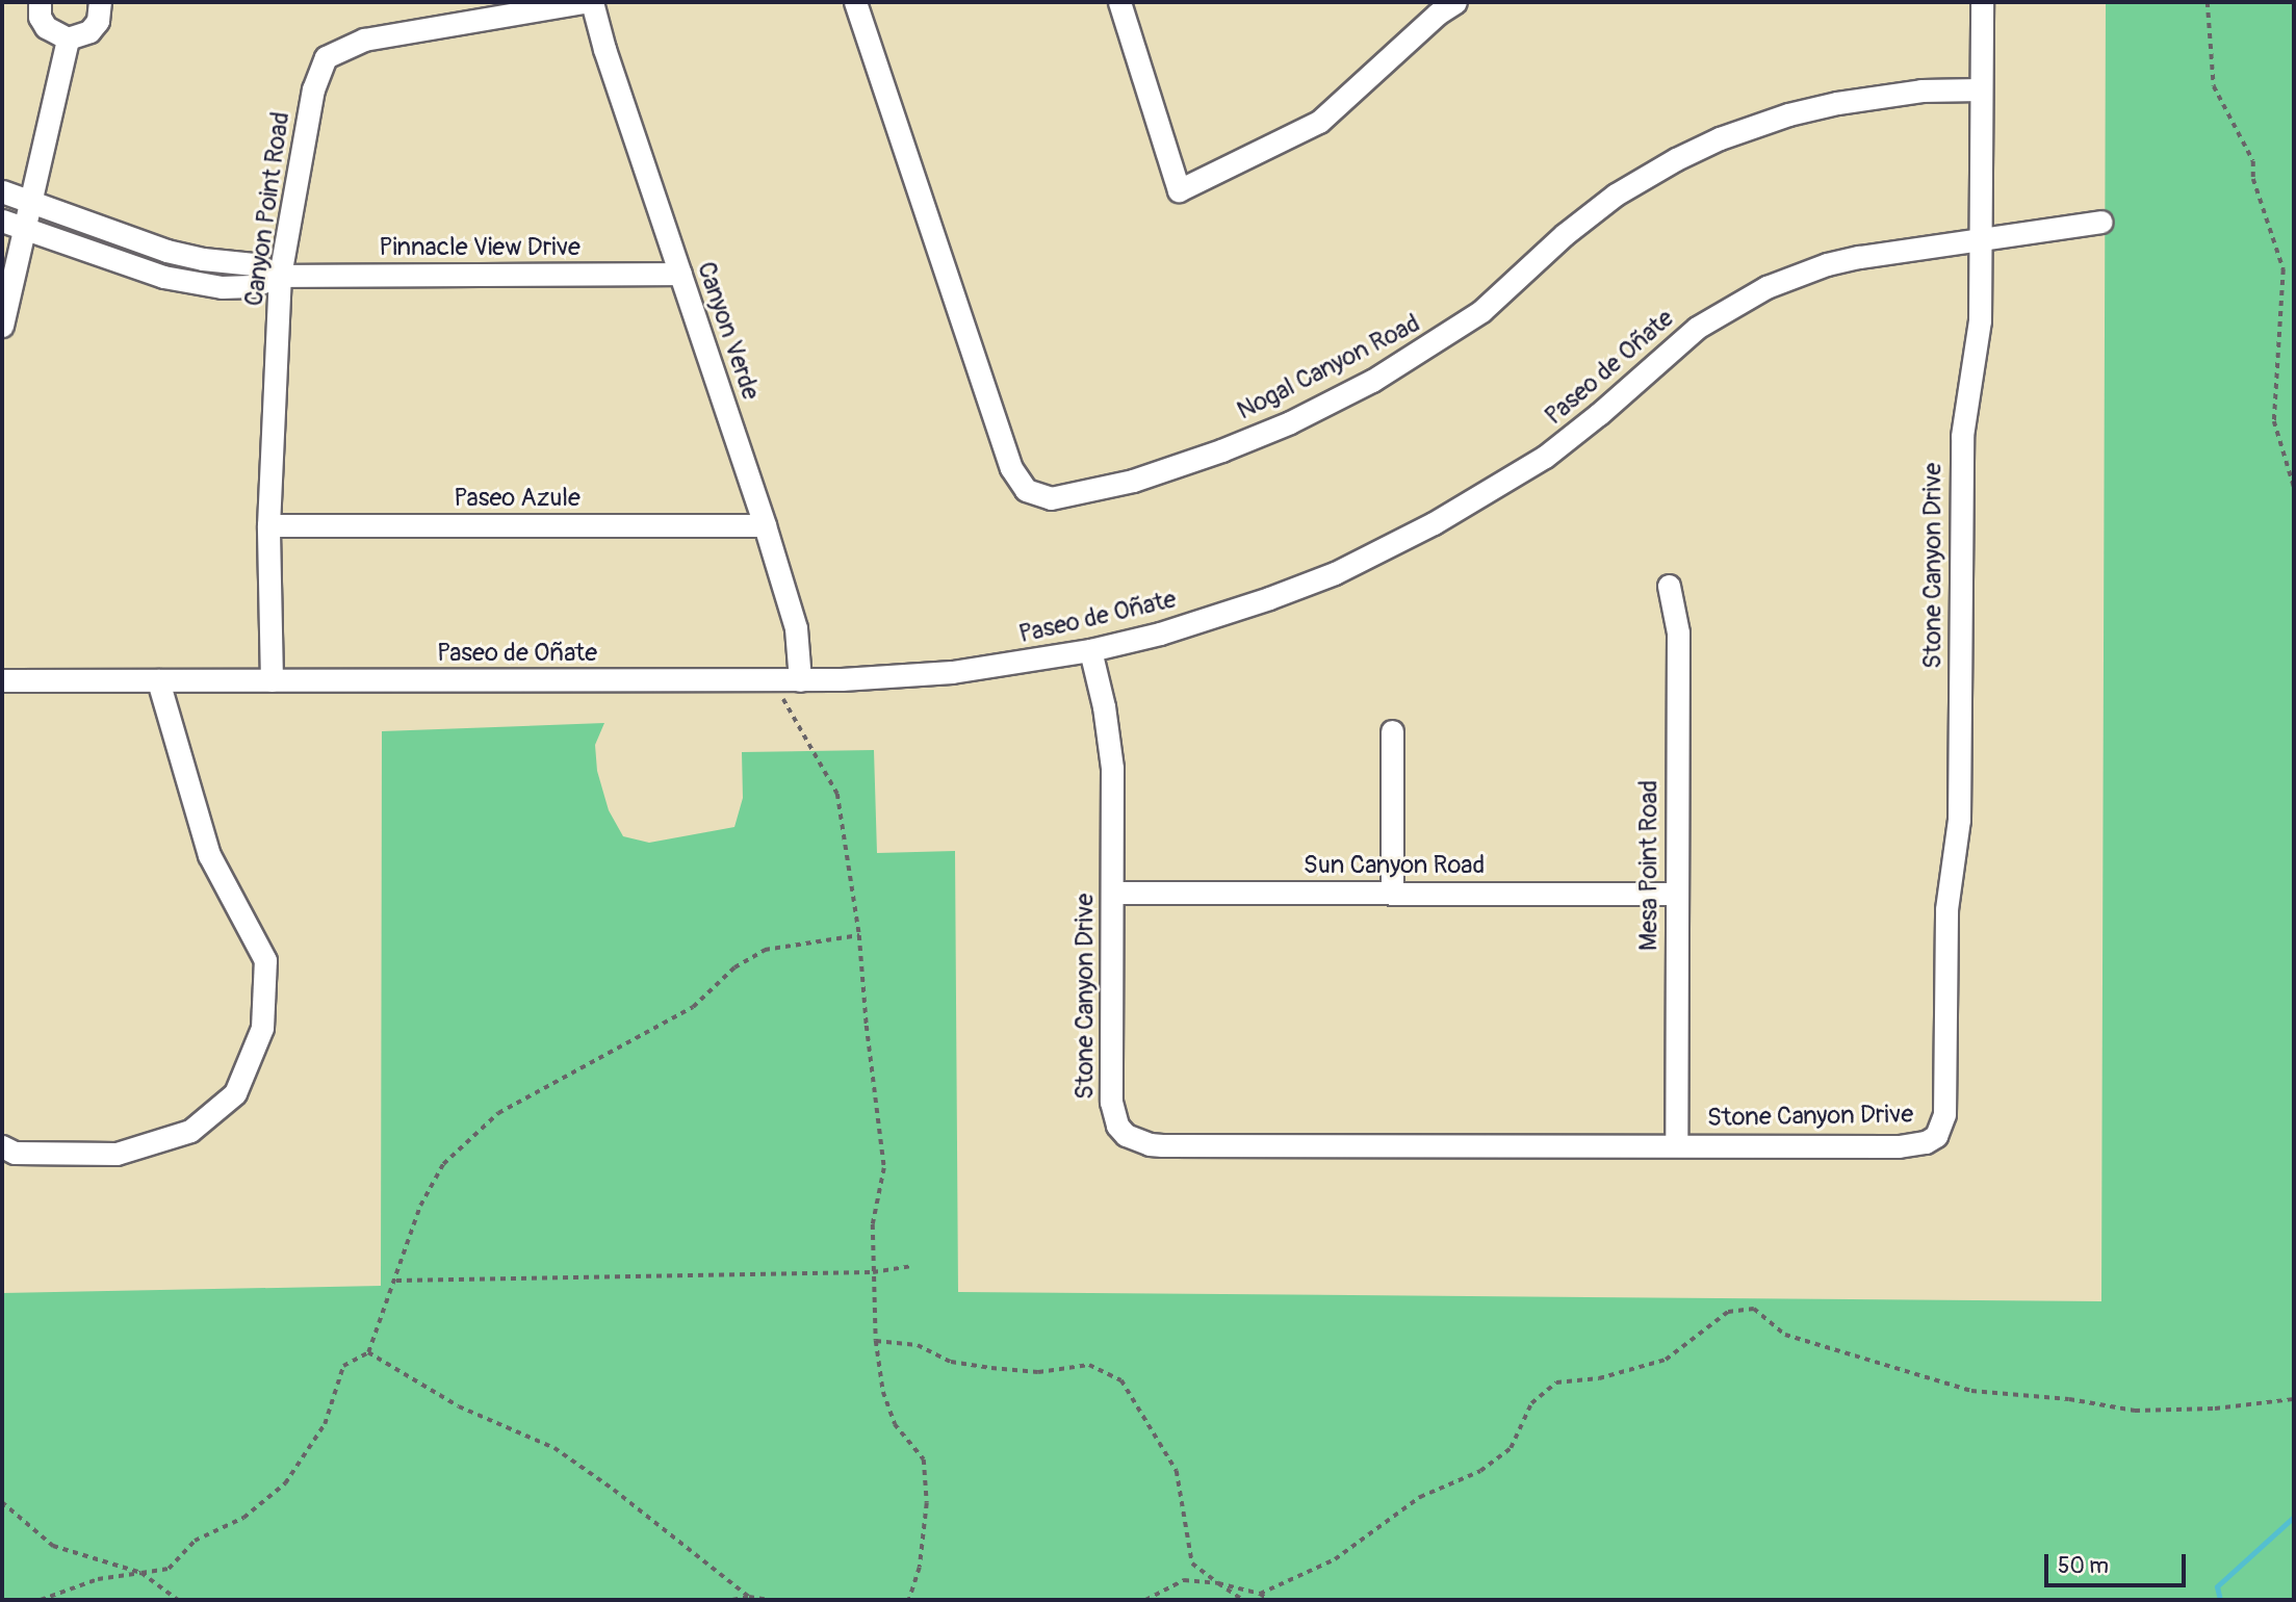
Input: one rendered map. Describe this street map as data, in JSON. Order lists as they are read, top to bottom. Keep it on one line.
{"streets":{"street":["Canyon Point Road","Pinnacle View Drive","Canyon Verde","Nogal Canyon Road","Paseo de Oñate","Paseo Azule","Stone Canyon Drive","Sun Canyon Road","Mesa Point Road"]},"crossings":[["Canyon Point Road","Pinnacle View Drive"],["Canyon Point Road","Paseo de Oñate"],["Canyon Point Road","Paseo Azule"],["Pinnacle View Drive","Canyon Verde"],["Canyon Verde","Paseo de Oñate"],["Canyon Verde","Paseo Azule"],["Nogal Canyon Road","Stone Canyon Drive"],["Paseo de Oñate","Stone Canyon Drive"],["Stone Canyon Drive","Sun Canyon Road"],["Stone Canyon Drive","Mesa Point Road"],["Sun Canyon Road","Mesa Point Road"]],"scale_bar":"50 m"}
